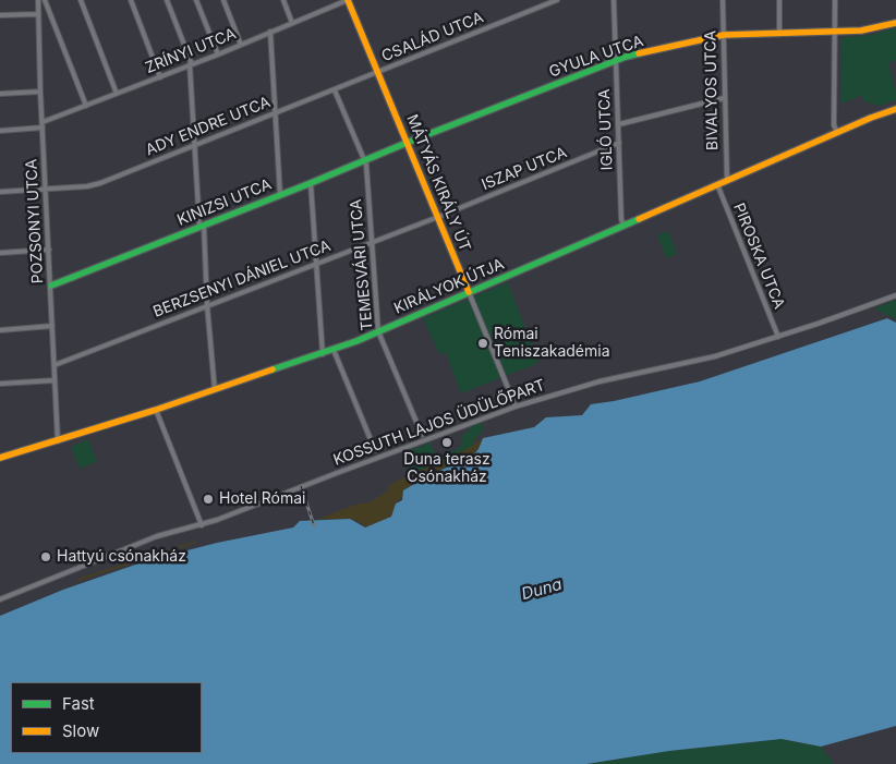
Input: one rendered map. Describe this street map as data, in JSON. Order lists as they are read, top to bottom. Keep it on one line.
{"streets":{"street":["CSALÁD UTCA","ZRÍNYI UTCA","GYULA UTCA","BIVALYOS UTCA","ADY ENDRE UTCA","IGLÓ UTCA","ISZAP UTCA","MÁTYÁS KIRÁLY ÚT","KINIZSI UTCA","POZSONYI UTCA","PIROSKA UTCA","TEMESVÁRI UTCA","BERZSENYI DÁNIEL UTCA","KIRÁLYOK ÚTJA","KOSSUTH LAJOS ÜDÜLŐPART"]},"crossings":[["CSALÁD UTCA","ADY ENDRE UTCA"],["CSALÁD UTCA","MÁTYÁS KIRÁLY ÚT"],["ZRÍNYI UTCA","MÁTYÁS KIRÁLY ÚT"],["ZRÍNYI UTCA","POZSONYI UTCA"],["GYULA UTCA","BIVALYOS UTCA"],["GYULA UTCA","IGLÓ UTCA"],["GYULA UTCA","MÁTYÁS KIRÁLY ÚT"],["GYULA UTCA","KINIZSI UTCA"],["BIVALYOS UTCA","KIRÁLYOK ÚTJA"],["ADY ENDRE UTCA","MÁTYÁS KIRÁLY ÚT"],["ADY ENDRE UTCA","POZSONYI UTCA"],["ADY ENDRE UTCA","TEMESVÁRI UTCA"],["IGLÓ UTCA","ISZAP UTCA"],["IGLÓ UTCA","KIRÁLYOK ÚTJA"],["ISZAP UTCA","MÁTYÁS KIRÁLY ÚT"],["ISZAP UTCA","BERZSENYI DÁNIEL UTCA"],["MÁTYÁS KIRÁLY ÚT","KINIZSI UTCA"],["MÁTYÁS KIRÁLY ÚT","BERZSENYI DÁNIEL UTCA"],["MÁTYÁS KIRÁLY ÚT","KIRÁLYOK ÚTJA"],["MÁTYÁS KIRÁLY ÚT","KOSSUTH LAJOS ÜDÜLŐPART"],["KINIZSI UTCA","POZSONYI UTCA"],["KINIZSI UTCA","TEMESVÁRI UTCA"],["POZSONYI UTCA","BERZSENYI DÁNIEL UTCA"],["POZSONYI UTCA","KIRÁLYOK ÚTJA"],["PIROSKA UTCA","KIRÁLYOK ÚTJA"],["PIROSKA UTCA","KOSSUTH LAJOS ÜDÜLŐPART"],["TEMESVÁRI UTCA","BERZSENYI DÁNIEL UTCA"],["TEMESVÁRI UTCA","KIRÁLYOK ÚTJA"]],"water":["Duna"],"places":["Római Teniszakadémia","Duna terasz Csónakház","Hotel Római","Hattyú csónakház"],"legend":["Fast","Slow"]}
